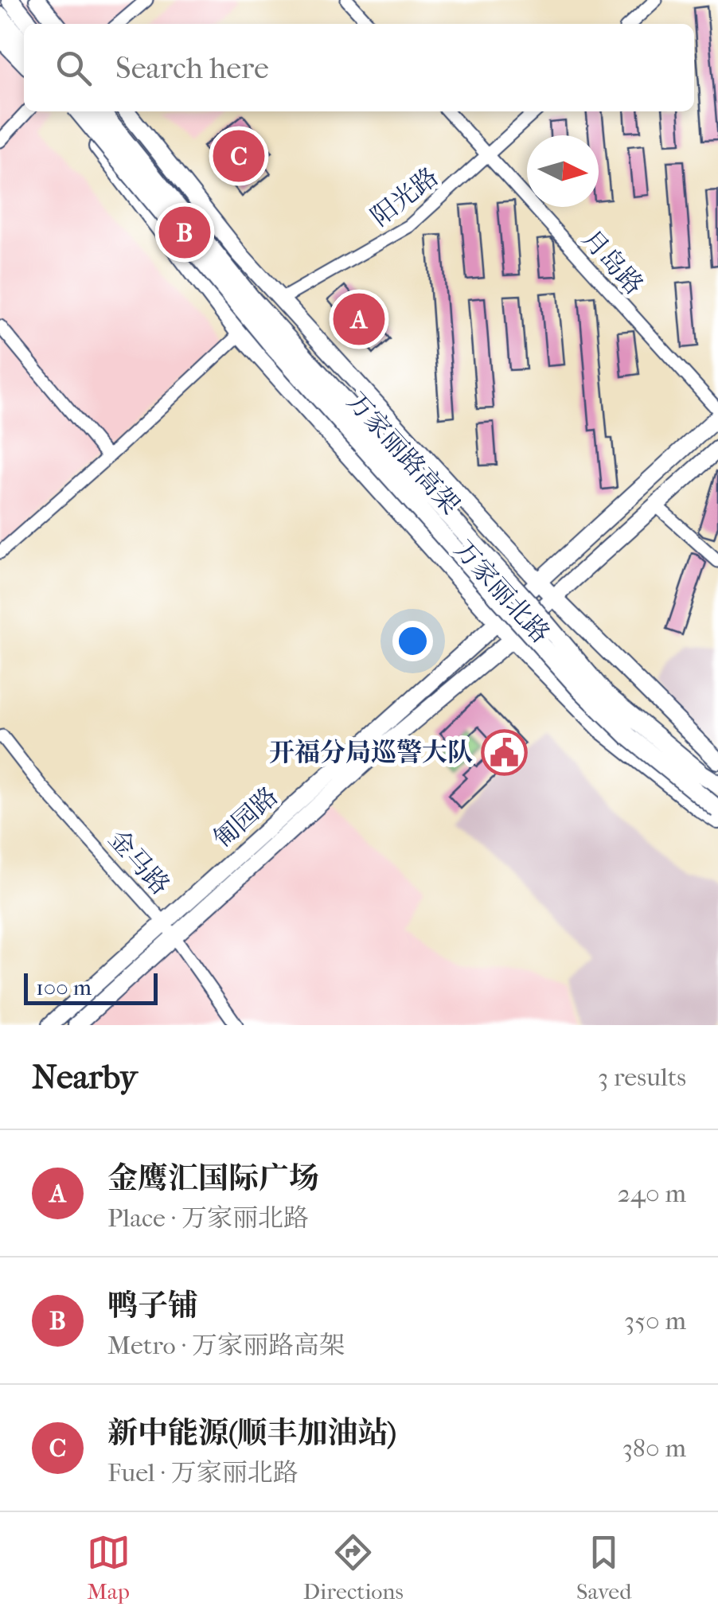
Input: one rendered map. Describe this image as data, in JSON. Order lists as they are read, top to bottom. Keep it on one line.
{"streets":{"highway":["万家丽路高架"],"main road":["万家丽北路","匍园路"],"street":["阳光路","月岛路","金马路"]},"crossings":[["阳光路","月岛路"],["阳光路","万家丽北路"],["万家丽北路","匍园路"],["匍园路","金马路"]],"places":{"public building":["开福分局巡警大队"]},"scale_bar":"100 m","north":"right","page":{"search":"Search here","pins":["C","B","A"],"scale":"100 m","heading":["Nearby","3 results"],"list":[{"mark":"A","name":"金鹰汇国际广场","note":"Place · 万家丽北路","value":"240 m"},{"mark":"B","name":"鸭子铺","note":"Metro · 万家丽路高架","value":"350 m"},{"mark":"C","name":"新中能源(顺丰加油站)","note":"Fuel · 万家丽北路","value":"380 m"}],"nav":["Map","Directions","Saved"]}}
